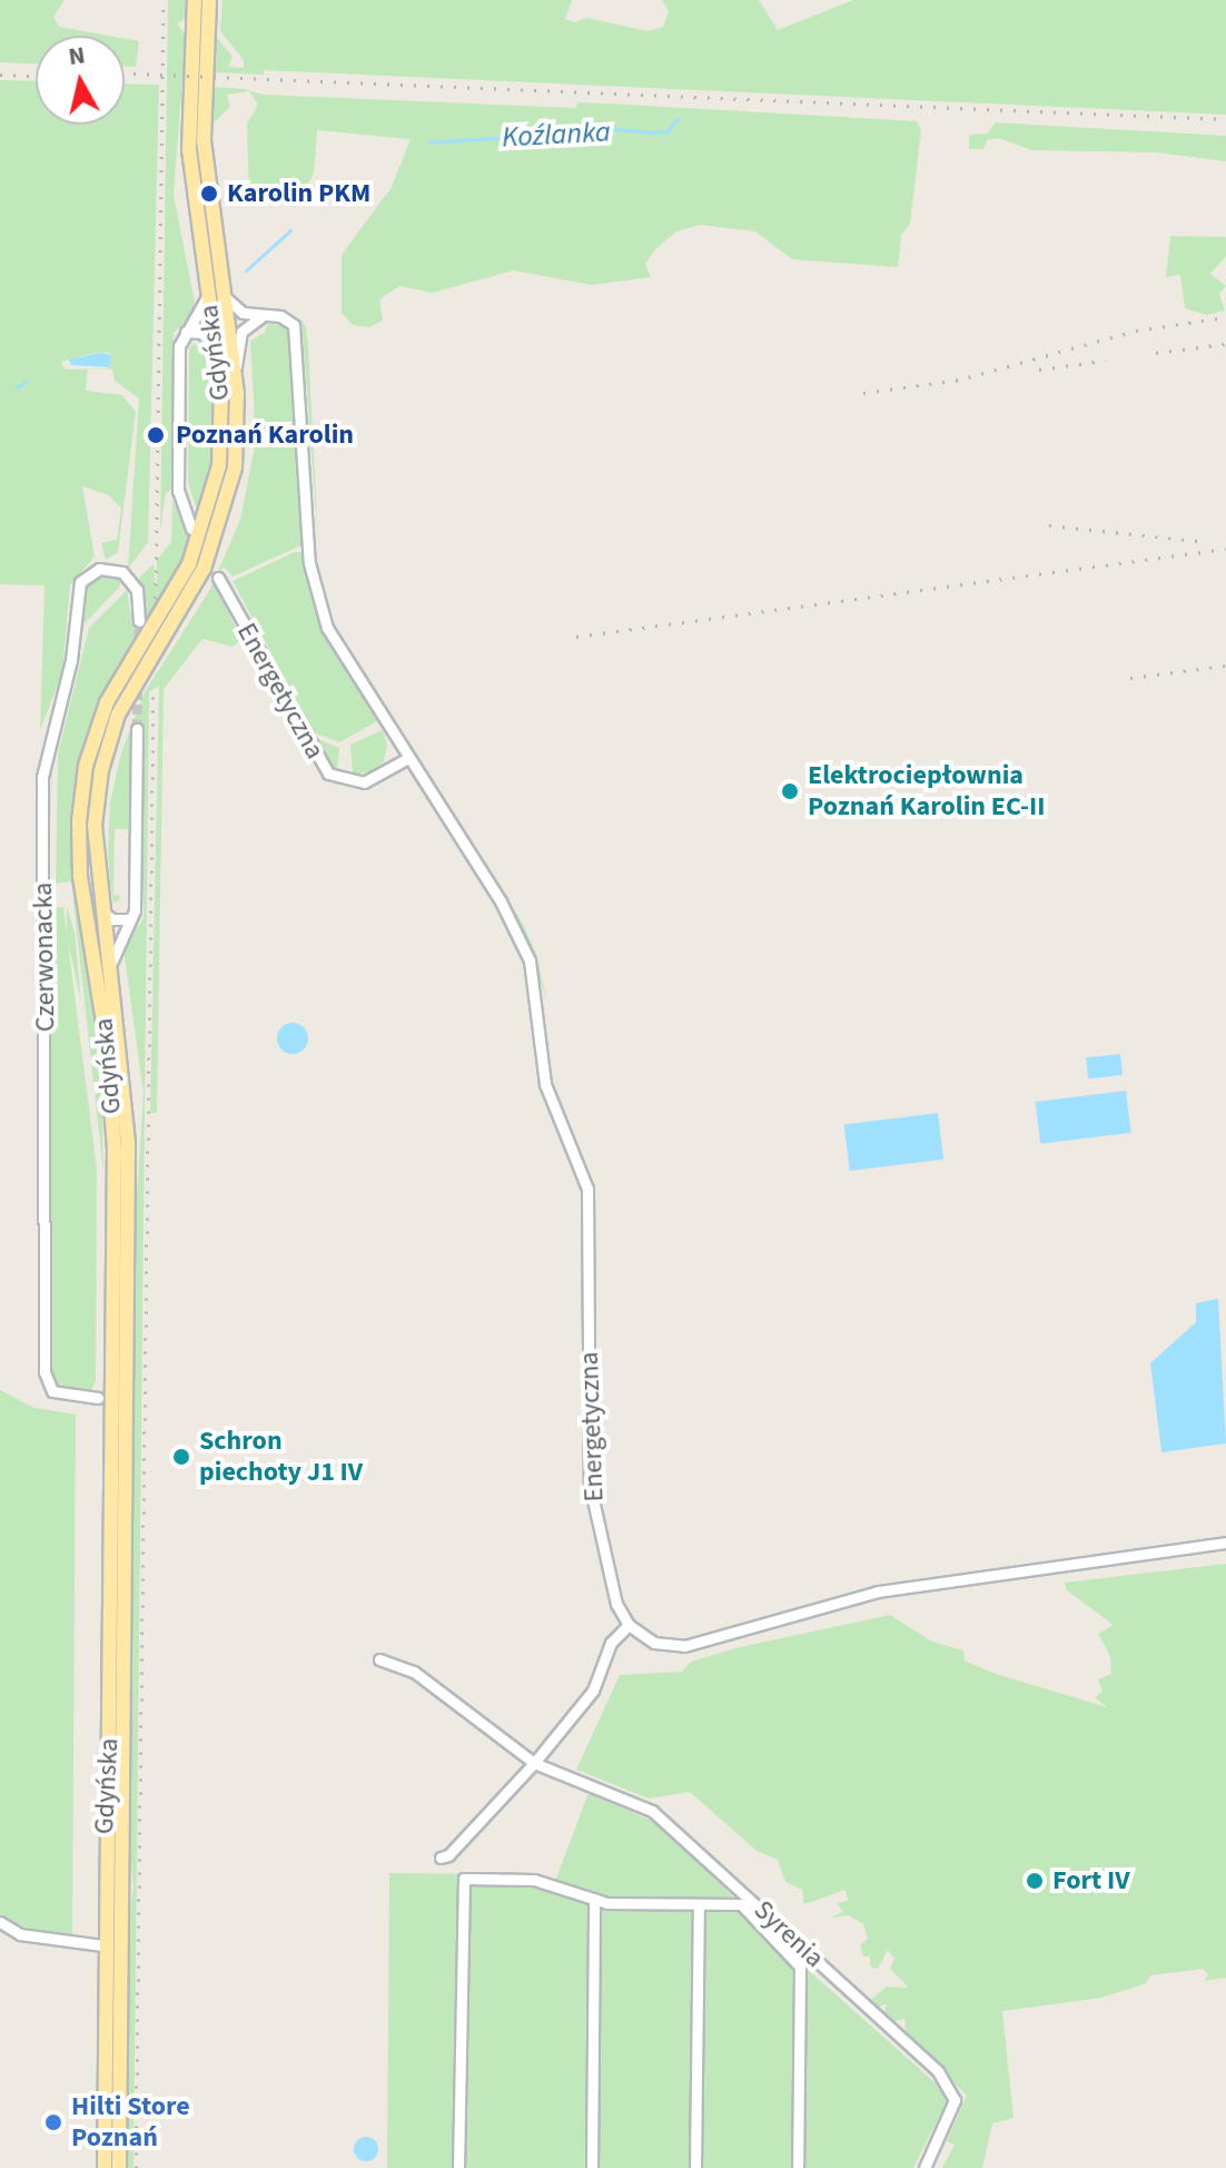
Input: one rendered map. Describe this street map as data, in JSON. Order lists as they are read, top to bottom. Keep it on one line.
{"streets":{"main road":["Gdyńska"],"street":["Energetyczna","Czerwonacka","Syrenia"]},"crossings":[["Gdyńska","Energetyczna"]],"water":["Koźlanka"],"places":["Karolin PKM","Poznań Karolin","Elektrociepłownia Poznań Karolin EC-II","Schron piechoty J1 IV","Fort IV","Hilti Store Poznań"],"north":"top"}
